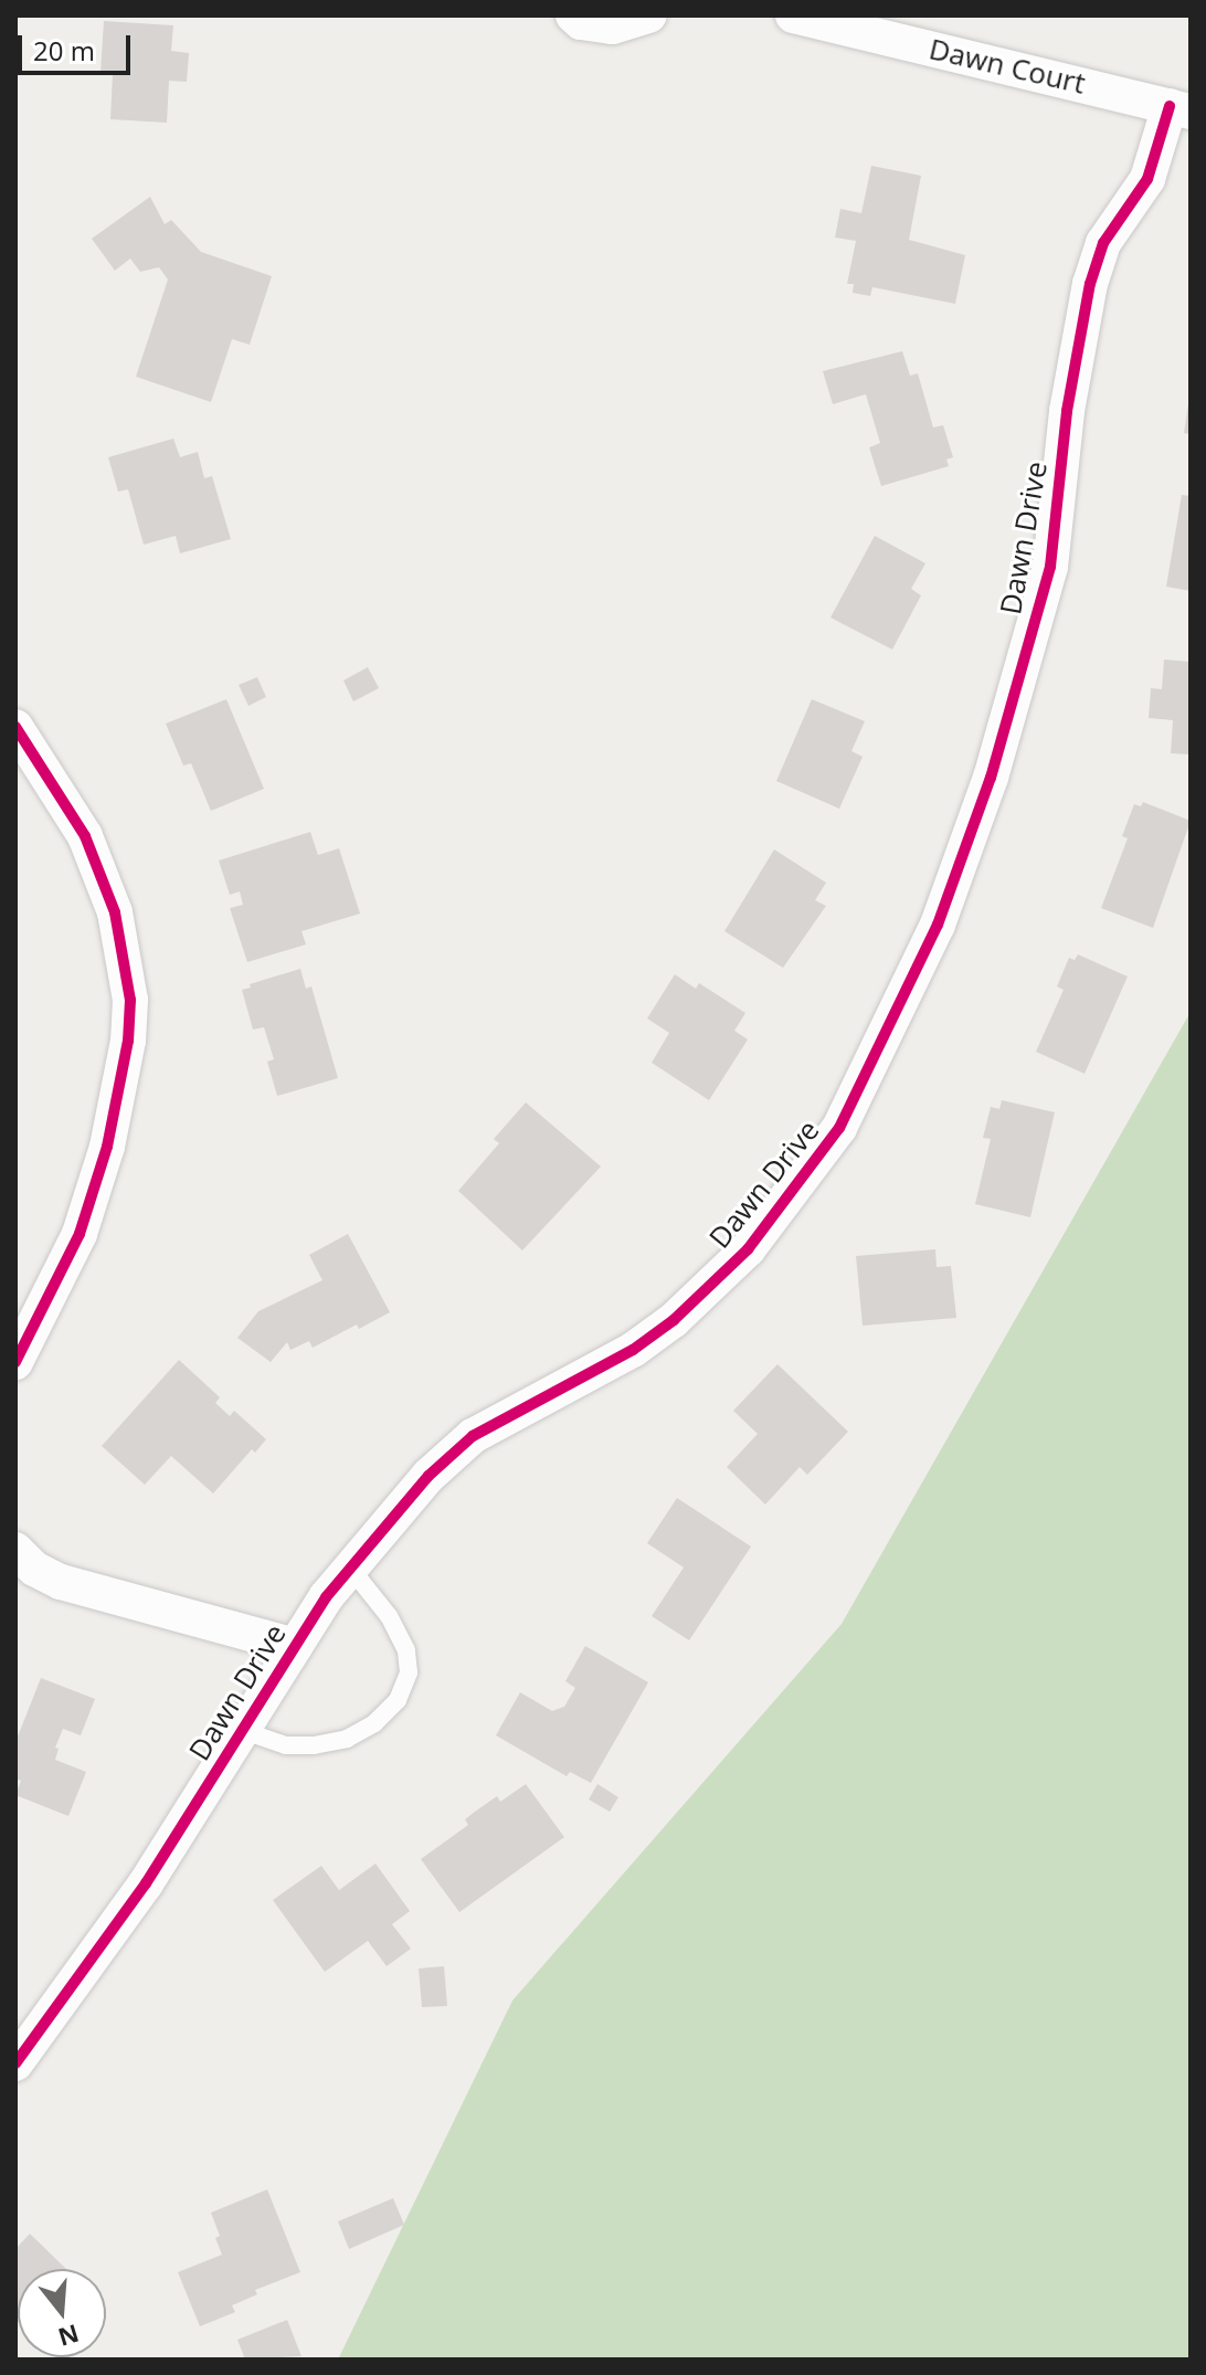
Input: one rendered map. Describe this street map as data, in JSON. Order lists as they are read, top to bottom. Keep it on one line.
{"streets":{"street":["Dawn Court","Dawn Drive"]},"crossings":[["Dawn Court","Dawn Drive"]],"scale_bar":"20 m","north":"bottom"}
